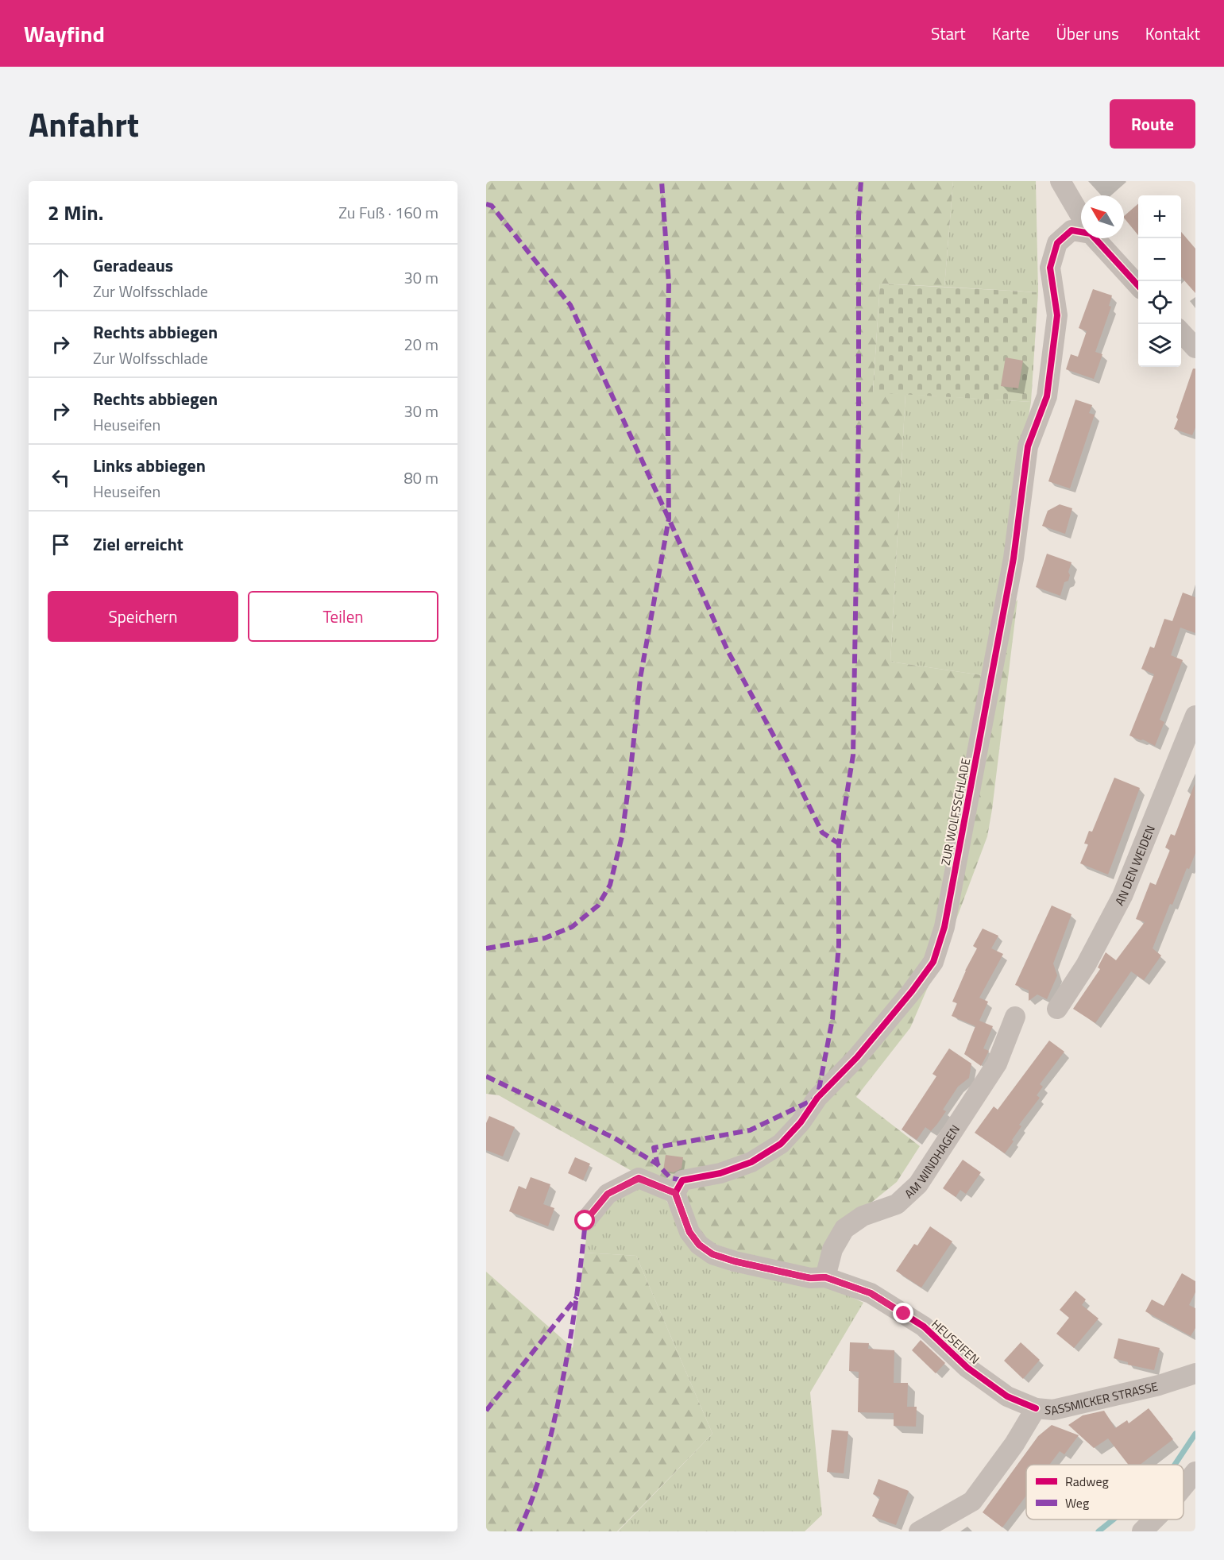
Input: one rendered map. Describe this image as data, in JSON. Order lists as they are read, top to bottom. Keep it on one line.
{"streets":{"street":["ZUR WOLFSSCHLADE","AN DEN WEIDEN","AM WINDHAGEN","HEUSEIFEN","SASSMICKER STRASSE"]},"crossings":[["ZUR WOLFSSCHLADE","HEUSEIFEN"],["AM WINDHAGEN","HEUSEIFEN"],["HEUSEIFEN","SASSMICKER STRASSE"]],"legend":["Radweg","Weg"],"north":"top left","page":{"header":"Wayfind","nav":["Start","Karte","Über uns","Kontakt"],"title":"Anfahrt","buttons":["Route",["Speichern","Teilen"]],"heading":["2 Min.","Zu Fuß · 160 m"],"map_buttons":["+","−"],"list":[["Geradeaus","Zur Wolfsschlade","30 m"],["Rechts abbiegen","Zur Wolfsschlade","20 m"],["Rechts abbiegen","Heuseifen","30 m"],["Links abbiegen","Heuseifen","80 m"],"Ziel erreicht"]}}
